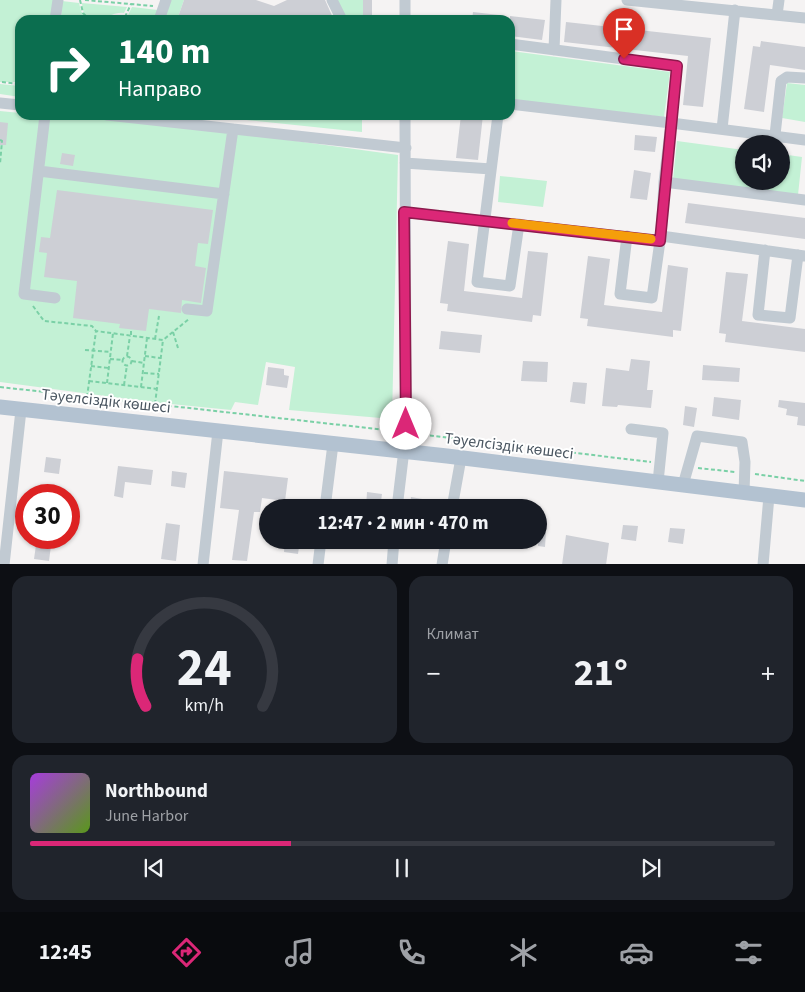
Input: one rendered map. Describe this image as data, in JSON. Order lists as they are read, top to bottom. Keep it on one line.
{"streets":{"main road":["Тәуелсіздік көшесі"]},"page":{"turn":["140 m","Направо"],"limit":"30","trip":"12:47 · 2 мин · 470 m","tile":"Климат","heat":["−","21°","+"],"song":["Northbound","June Harbor"],"tabs":"12:45","gauge":["24","km/h"]}}
